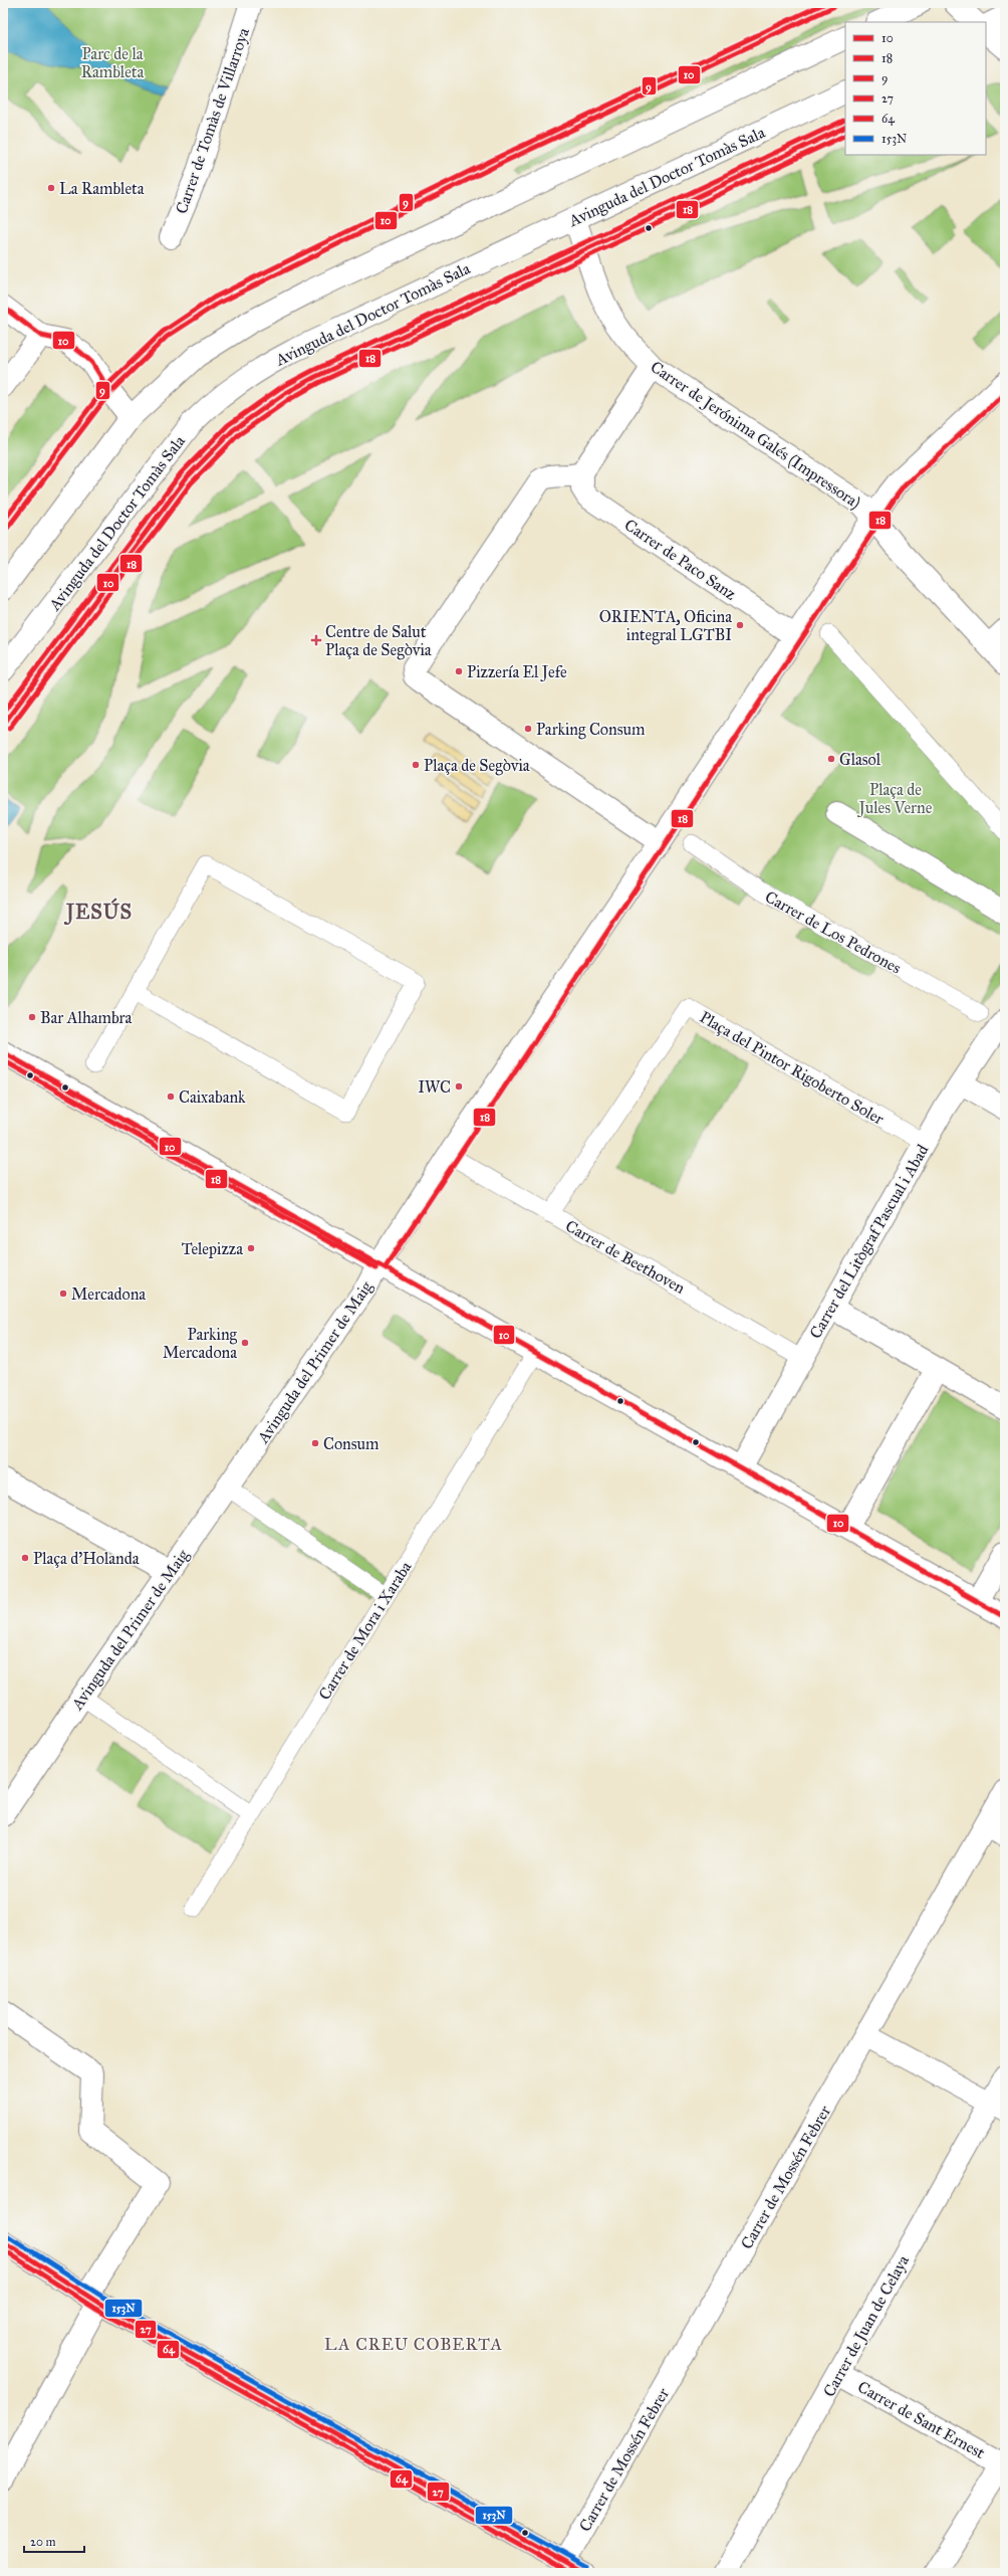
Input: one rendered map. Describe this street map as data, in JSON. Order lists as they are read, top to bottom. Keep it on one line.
{"streets":{"street":["Carrer de Tomàs de Villarroya","Avinguda del Doctor Tomàs Sala","Carrer de Jerónima Galés (Impressora)","Carrer de Paco Sanz","Carrer de Los Pedrones","Plaça del Pintor Rigoberto Soler","Carrer del Litògraf Pascual i Abad","Carrer de Beethoven","Avinguda del Primer de Maig","Carrer de Mora i Xaraba","Carrer de Mossén Febrer","Carrer de Juan de Celaya","Carrer de Sant Ernest"]},"crossings":[["Avinguda del Doctor Tomàs Sala","Carrer de Jerónima Galés (Impressora)"],["Carrer de Jerónima Galés (Impressora)","Avinguda del Primer de Maig"],["Carrer de Paco Sanz","Avinguda del Primer de Maig"],["Plaça del Pintor Rigoberto Soler","Carrer del Litògraf Pascual i Abad"],["Plaça del Pintor Rigoberto Soler","Carrer de Beethoven"],["Carrer del Litògraf Pascual i Abad","Carrer de Beethoven"],["Carrer de Beethoven","Avinguda del Primer de Maig"],["Carrer de Juan de Celaya","Carrer de Sant Ernest"]],"districts":["JESÚS","LA CREU COBERTA"],"parks":["Parc de la Rambleta","Plaça de Jules Verne"],"places":{"other":["La Rambleta","ORIENTA, Oficina integral LGTBI","Pizzería El Jefe","Parking Consum","Glasol","Plaça de Segòvia","Bar Alhambra","IWC","Caixabank","Telepizza","Mercadona","Parking Mercadona","Consum","Plaça d'Holanda"],"health":["Centre de Salut Plaça de Segòvia"]},"lines":["transit line 10","transit line 9","transit line 18","transit line 153N","transit line 27","transit line 64"],"legend":["10","18","9","27","64","153N"],"scale_bar":"20 m"}
